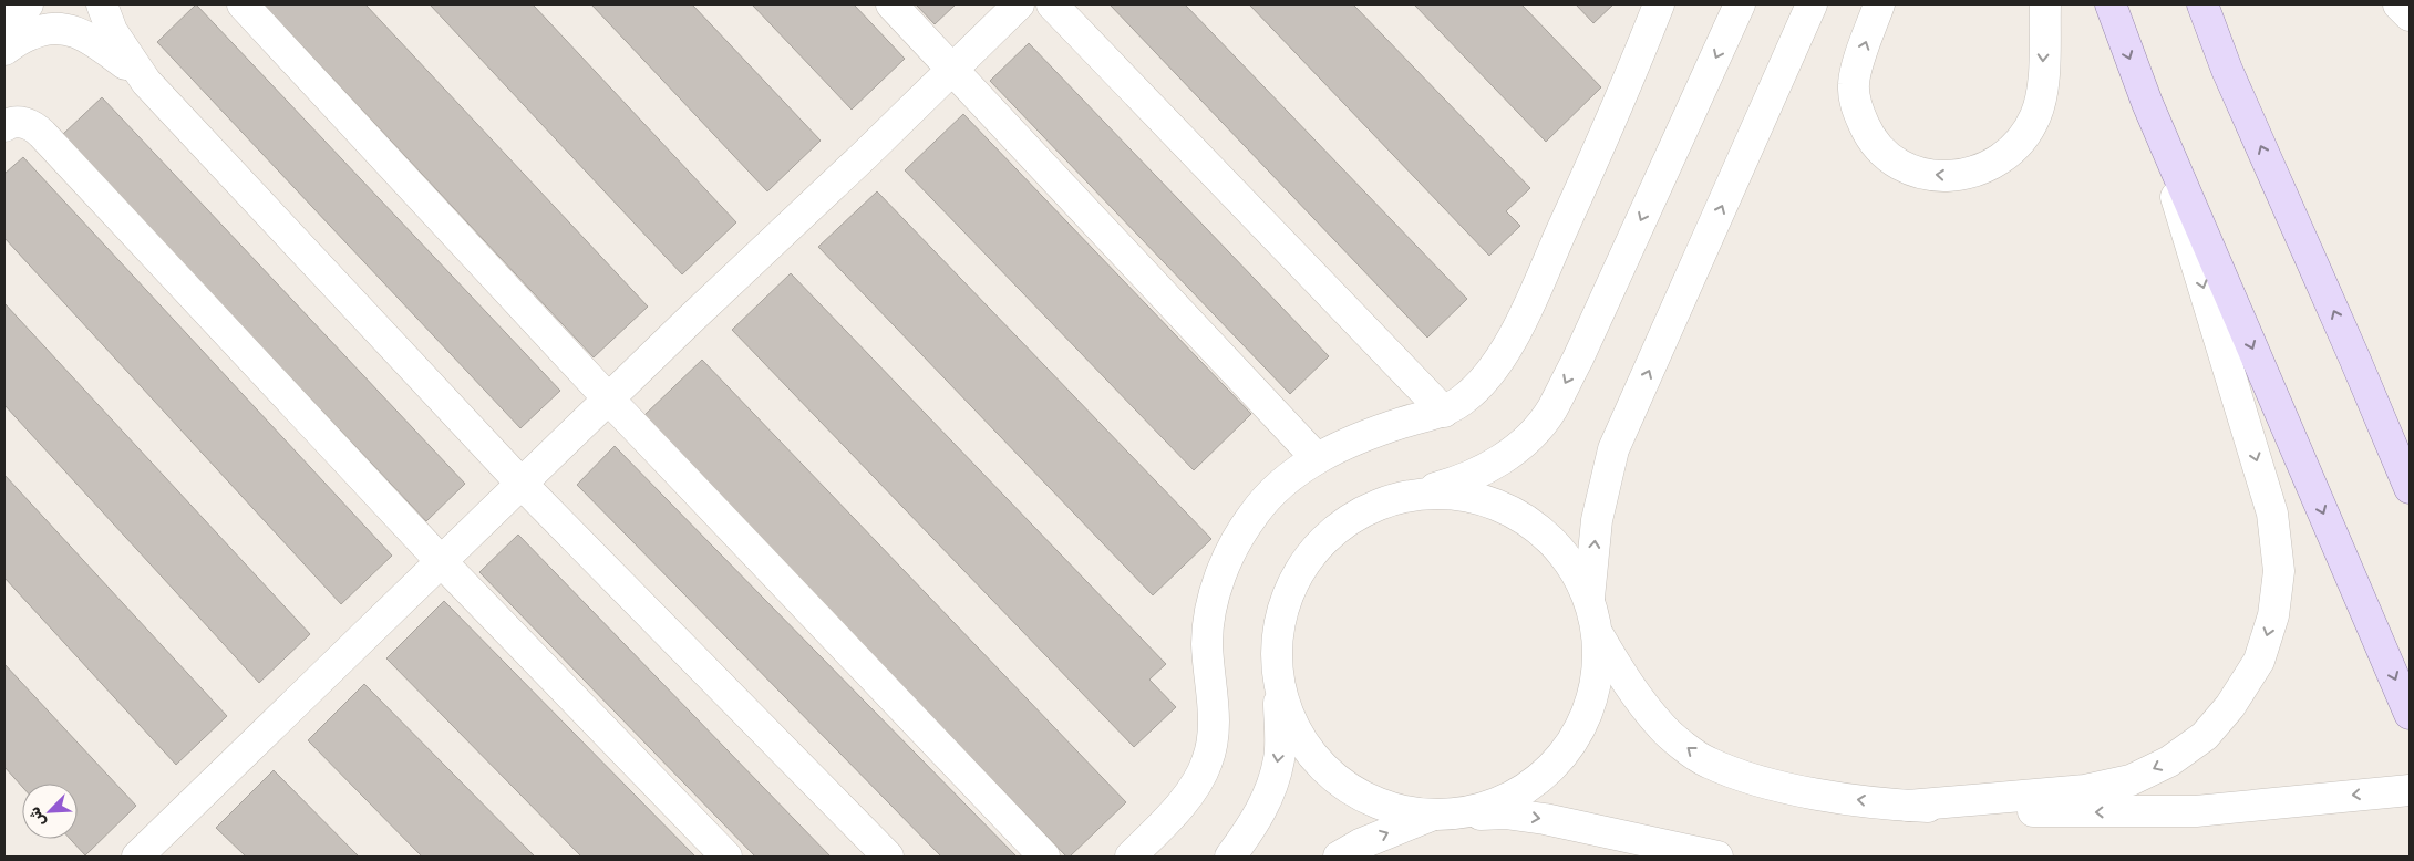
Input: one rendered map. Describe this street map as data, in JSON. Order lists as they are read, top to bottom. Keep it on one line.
{"north":"bottom left"}
